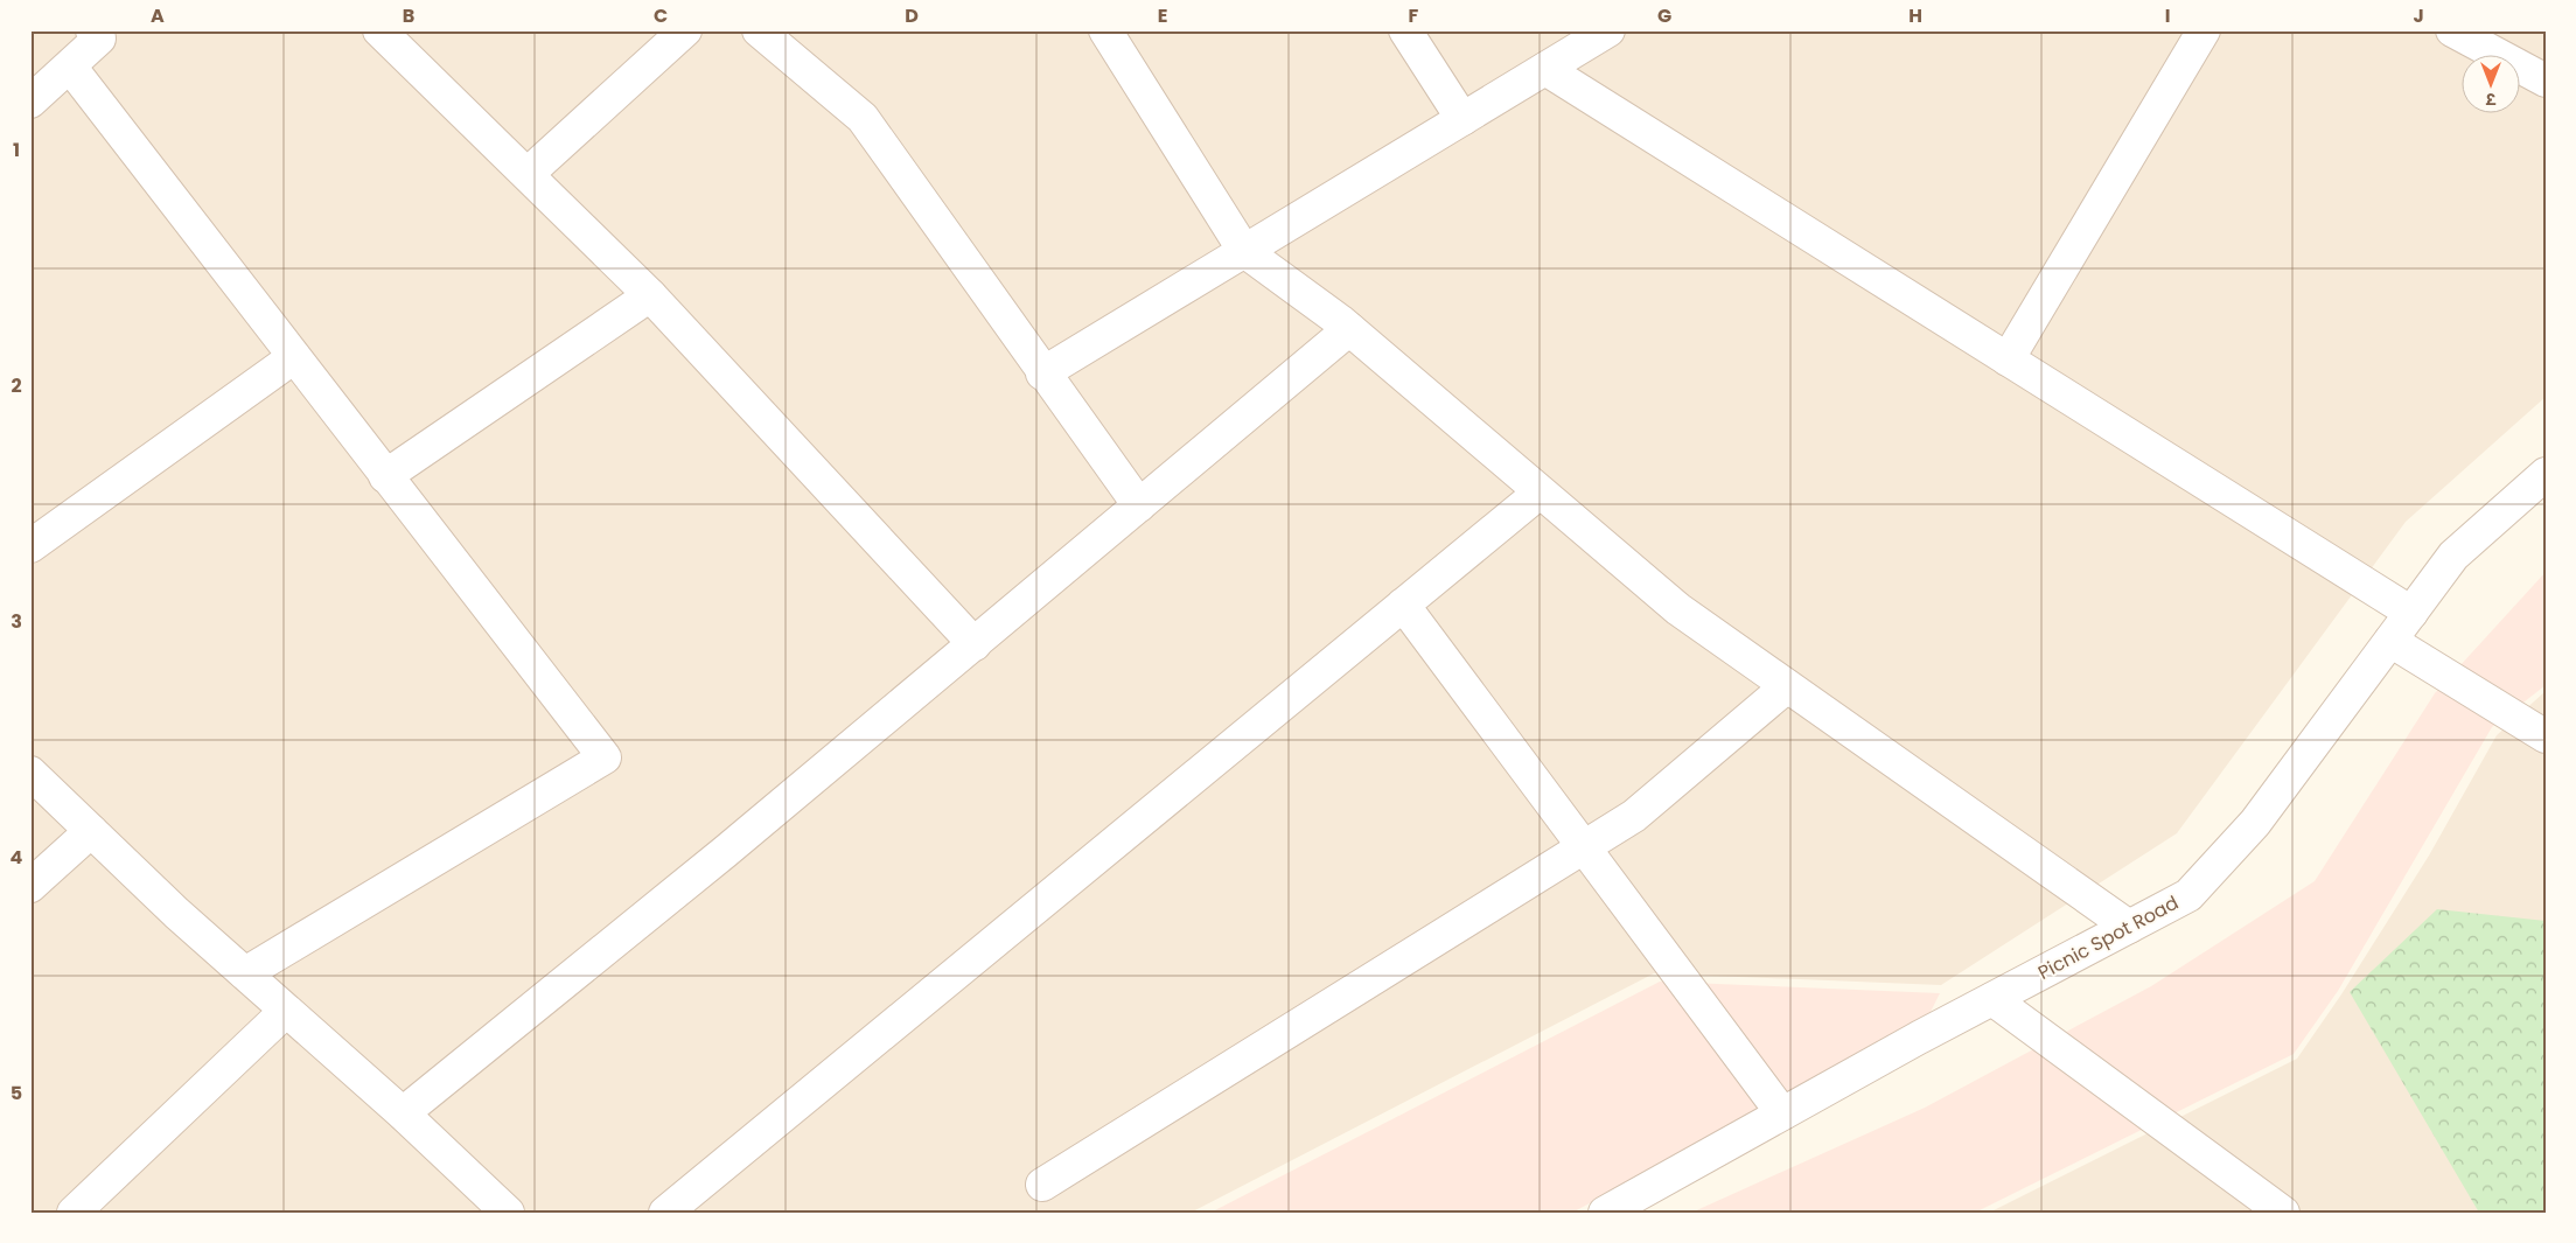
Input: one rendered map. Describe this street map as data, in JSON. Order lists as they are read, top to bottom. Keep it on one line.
{"streets":{"street":["Picnic Spot Road"]},"north":"bottom","grid":{"columns":["A","B","C","D","E","F","G","H","I","J"],"rows":["1","2","3","4","5"]}}
